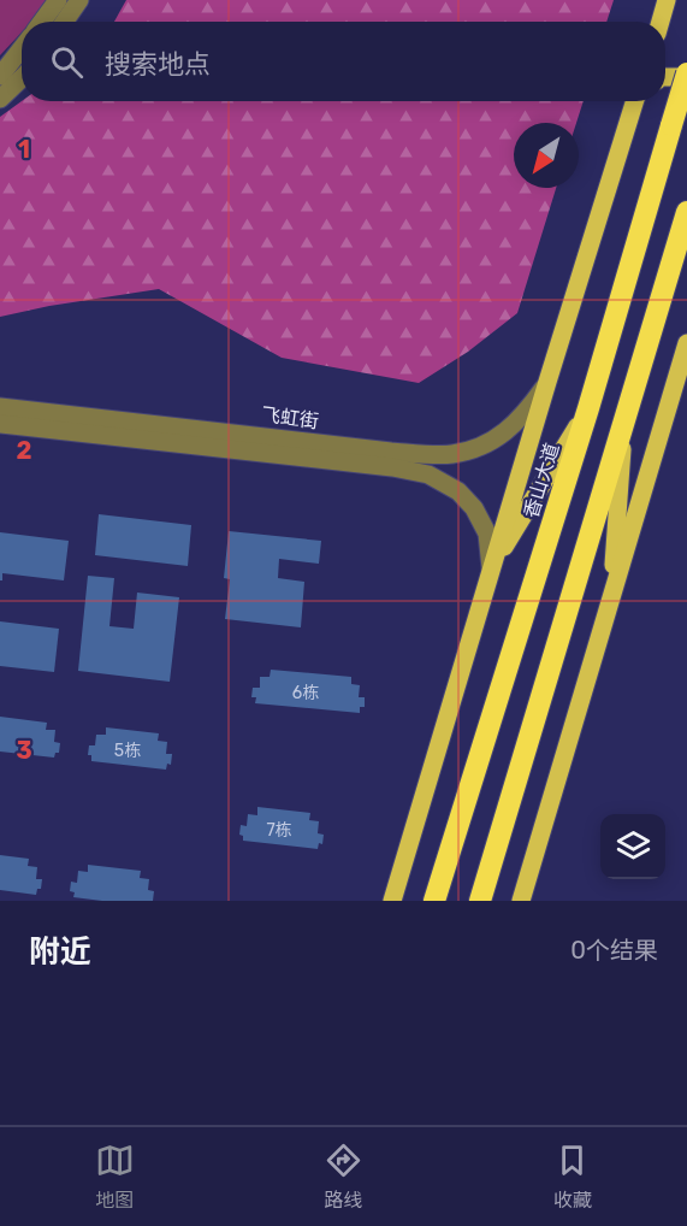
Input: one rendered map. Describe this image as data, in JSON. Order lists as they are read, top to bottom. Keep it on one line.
{"streets":{"highway":["香山大道"],"street":["飞虹街"]},"house_numbers":["6栋","5栋","7栋"],"north":"bottom left","page":{"search":"搜索地点","heading":["附近","0个结果"],"nav":["地图","路线","收藏"]},"grid":{"rows":["1","2","3"]}}
